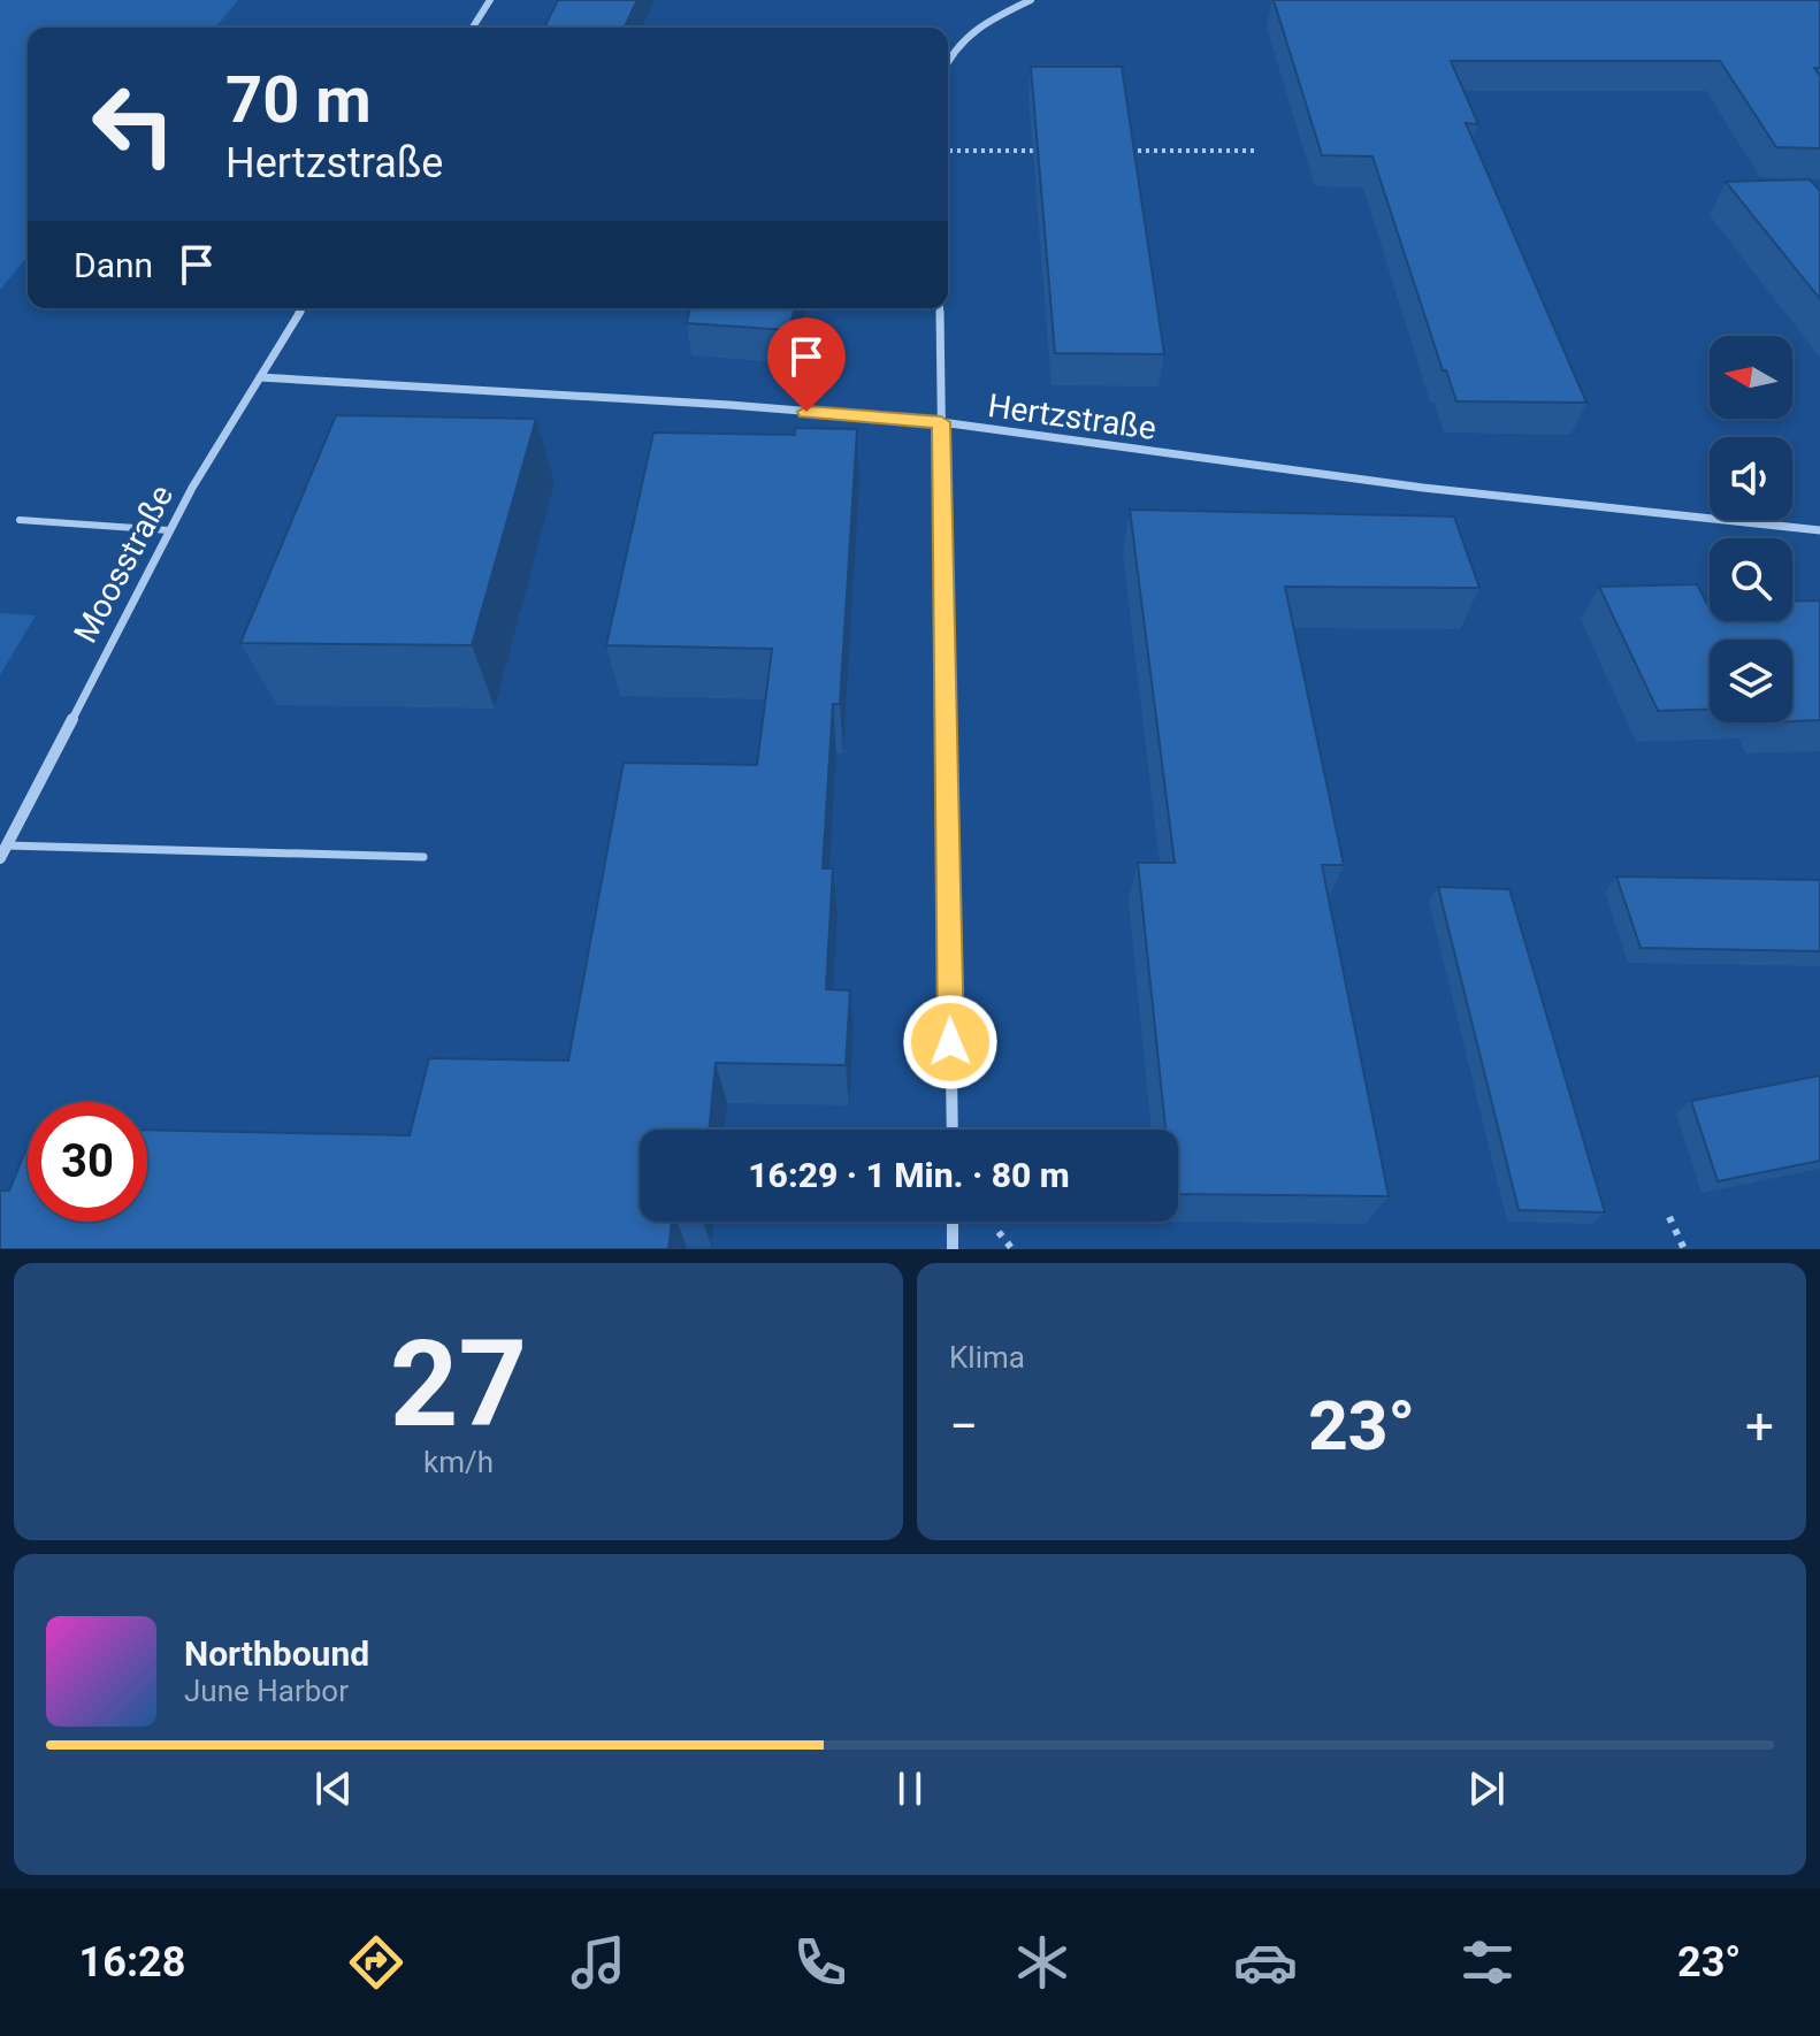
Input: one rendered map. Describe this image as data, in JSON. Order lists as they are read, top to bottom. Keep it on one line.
{"streets":{"street":["Hertzstraße","Moosstraße"]},"crossings":[["Hertzstraße","Moosstraße"]],"north":"left","page":{"turn":["70 m","Hertzstraße"],"then":"Dann","limit":"30","trip":"16:29 · 1 Min. · 80 m","tile":[["27","km/h"],"Klima"],"heat":["−","23°","+"],"song":["Northbound","June Harbor"],"tabs":["16:28","23°"]}}
